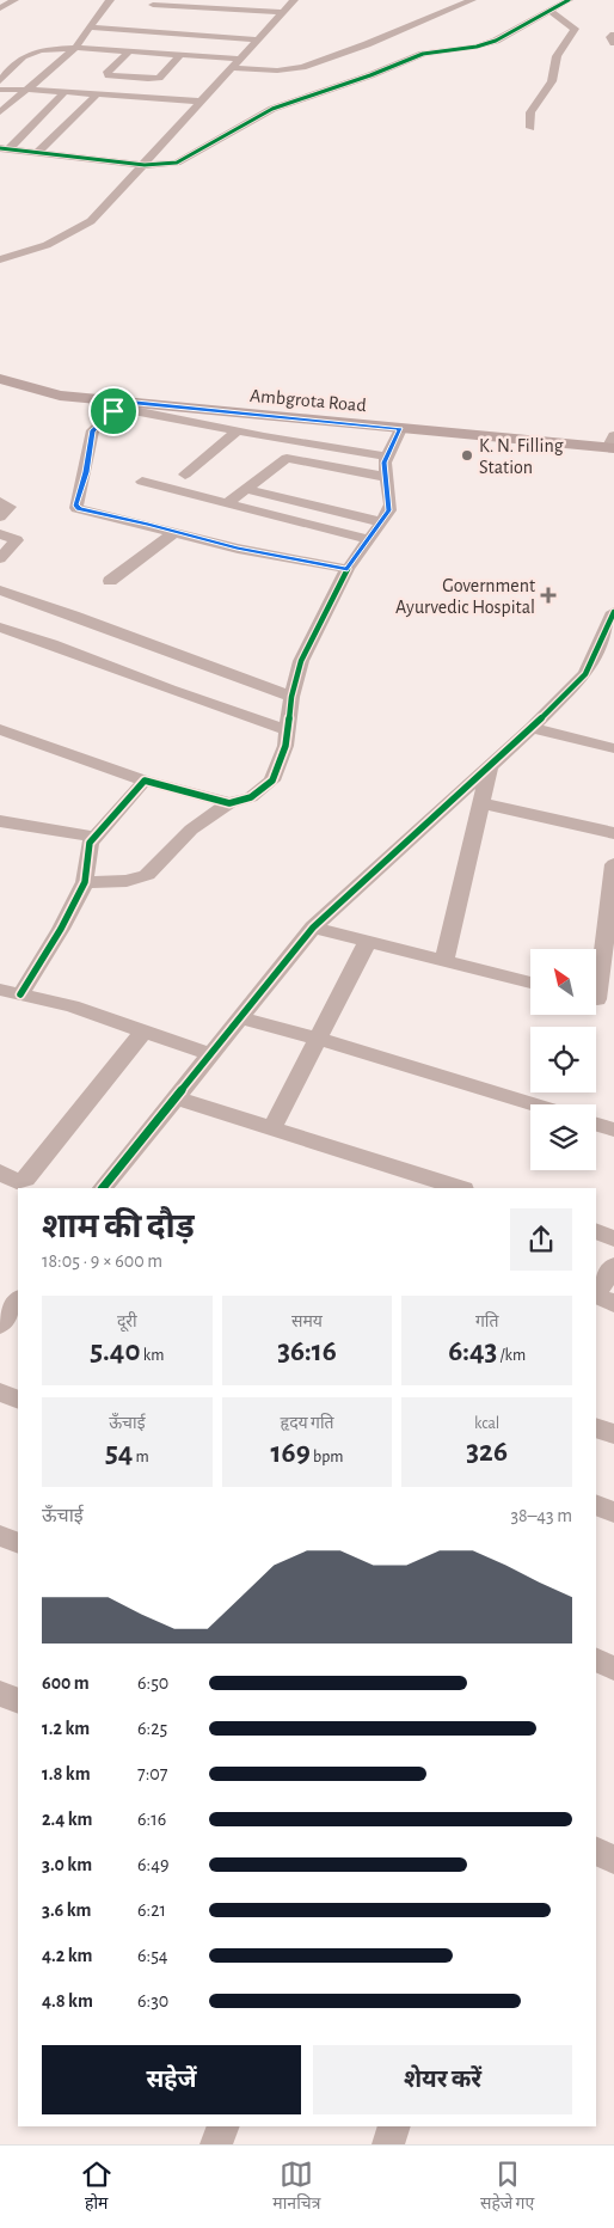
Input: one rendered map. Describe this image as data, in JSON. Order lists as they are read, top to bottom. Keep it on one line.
{"streets":{"main road":["Ambgrota Road"]},"places":{"other":["K. N. Filling Station"],"health":["Government Ayurvedic Hospital"]},"north":"top left","page":{"heading":["शाम की दौड़","18:05 · 9 × 600 m"],"stats":[["दूरी","5.40 km"],["समय","36:16"],["गति","6:43 /km"],["ऊँचाई","54 m"],["हृदय गति","169 bpm"],["kcal","326"]],"chart":["ऊँचाई","38–43 m"],"list":[{"name":"600 m","note":"6:50"},{"name":"1.2 km","note":"6:25"},{"name":"1.8 km","note":"7:07"},{"name":"2.4 km","note":"6:16"},{"name":"3.0 km","note":"6:49"},{"name":"3.6 km","note":"6:21"},{"name":"4.2 km","note":"6:54"},{"name":"4.8 km","note":"6:30"}],"buttons":["सहेजें","शेयर करें"],"tabs":["होम","मानचित्र","सहेजे गए"]}}
